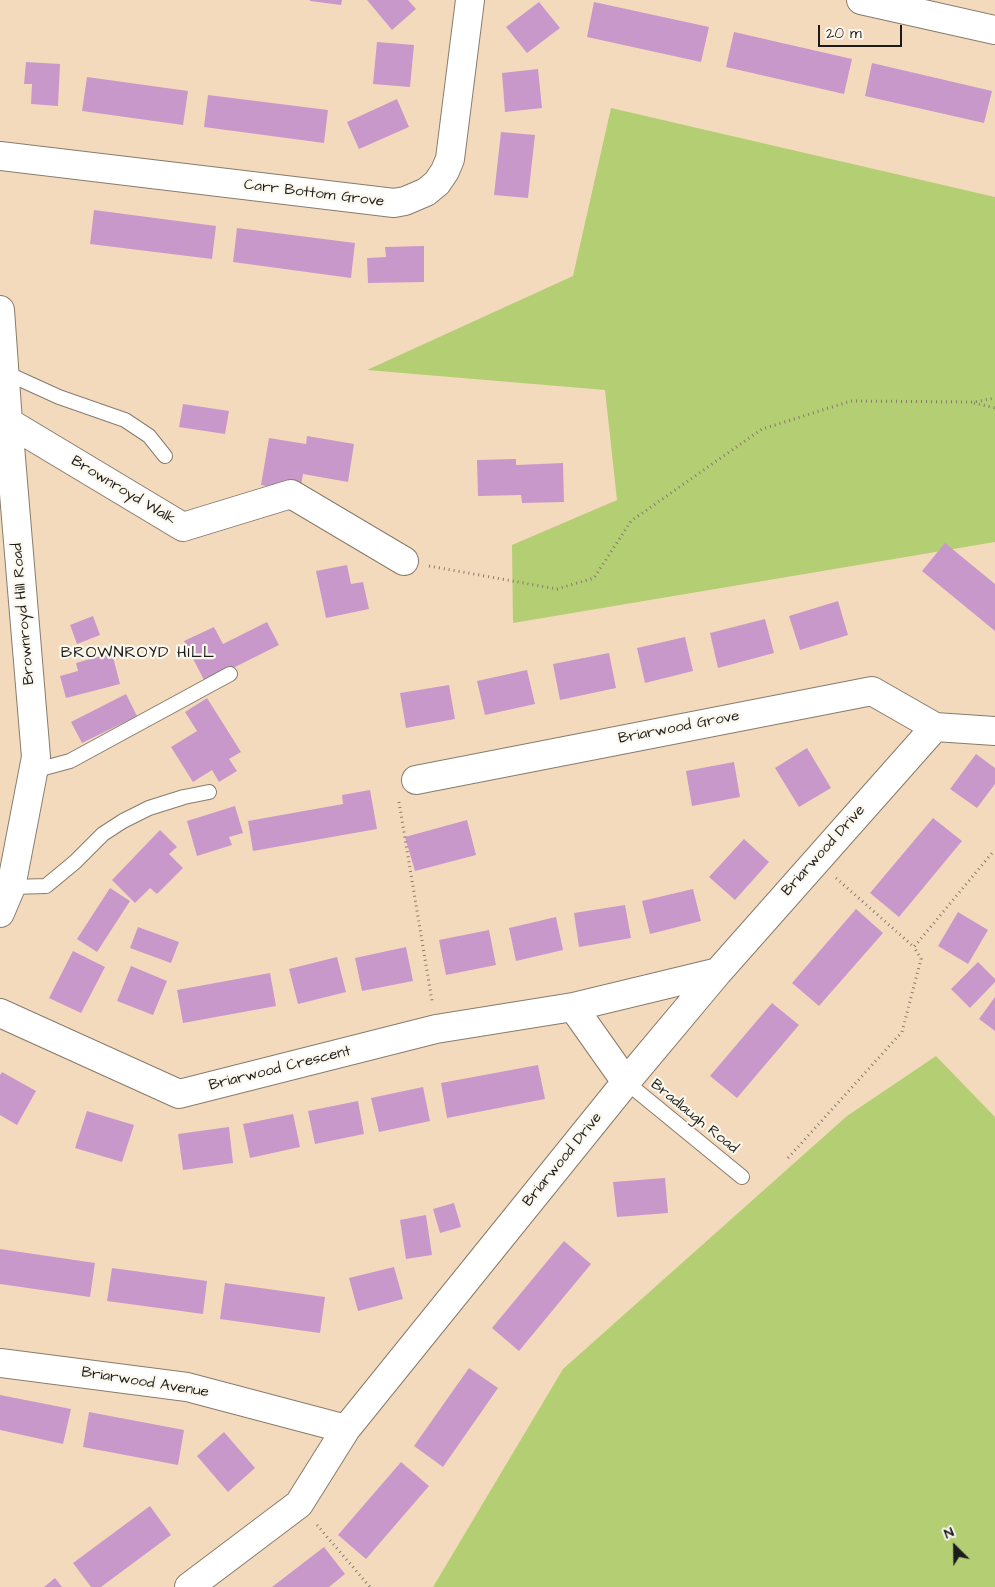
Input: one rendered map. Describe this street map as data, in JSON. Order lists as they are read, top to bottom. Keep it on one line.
{"streets":{"street":["Carr Bottom Grove","Brownroyd Walk","Brownroyd Hill Road","Briarwood Grove","Briarwood Drive","Briarwood Crescent","Briarwood Avenue"],"lane":["Bradlaugh Road"]},"crossings":[["Brownroyd Walk","Brownroyd Hill Road"],["Briarwood Grove","Briarwood Drive"],["Briarwood Drive","Briarwood Crescent"],["Briarwood Drive","Bradlaugh Road"],["Briarwood Drive","Briarwood Avenue"]],"districts":["BROWNROYD HILL"],"scale_bar":"20 m","north":"top left"}
